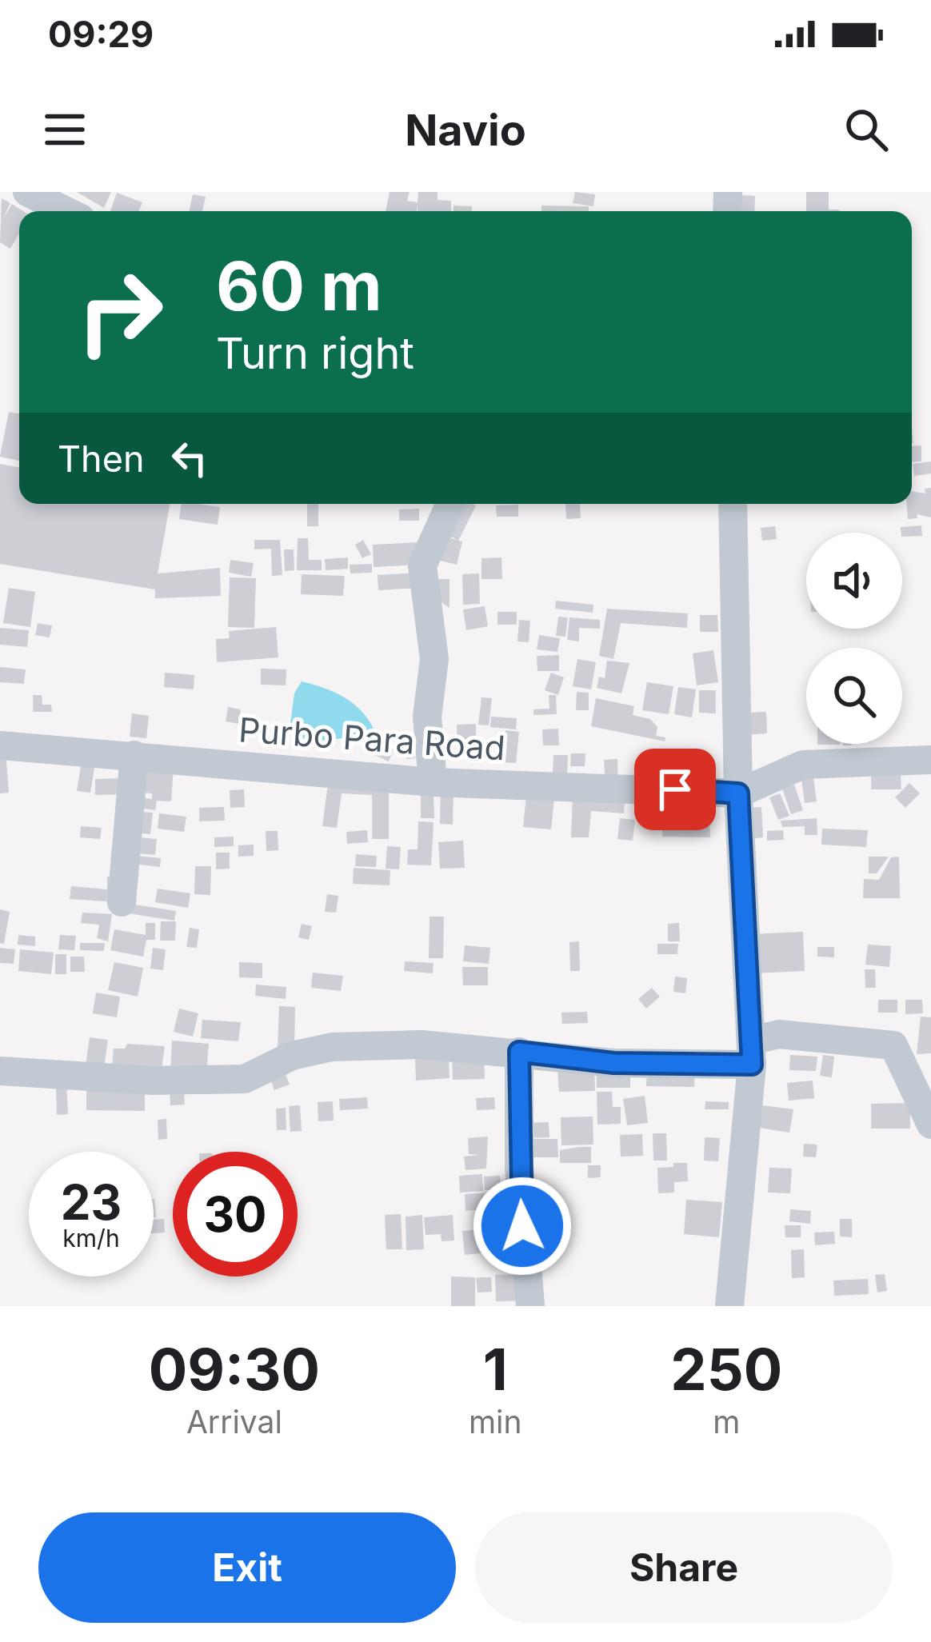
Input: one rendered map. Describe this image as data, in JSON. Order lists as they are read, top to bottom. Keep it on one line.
{"streets":{"street":["Purbo Para Road"]},"page":{"status":"09:29","header":"Navio","turn":["60 m","Turn right"],"then":"Then","speed":"23 km/h","limit":"30","eta":["09:30","Arrival","1","min","250","m"],"buttons":["Exit","Share"]}}
